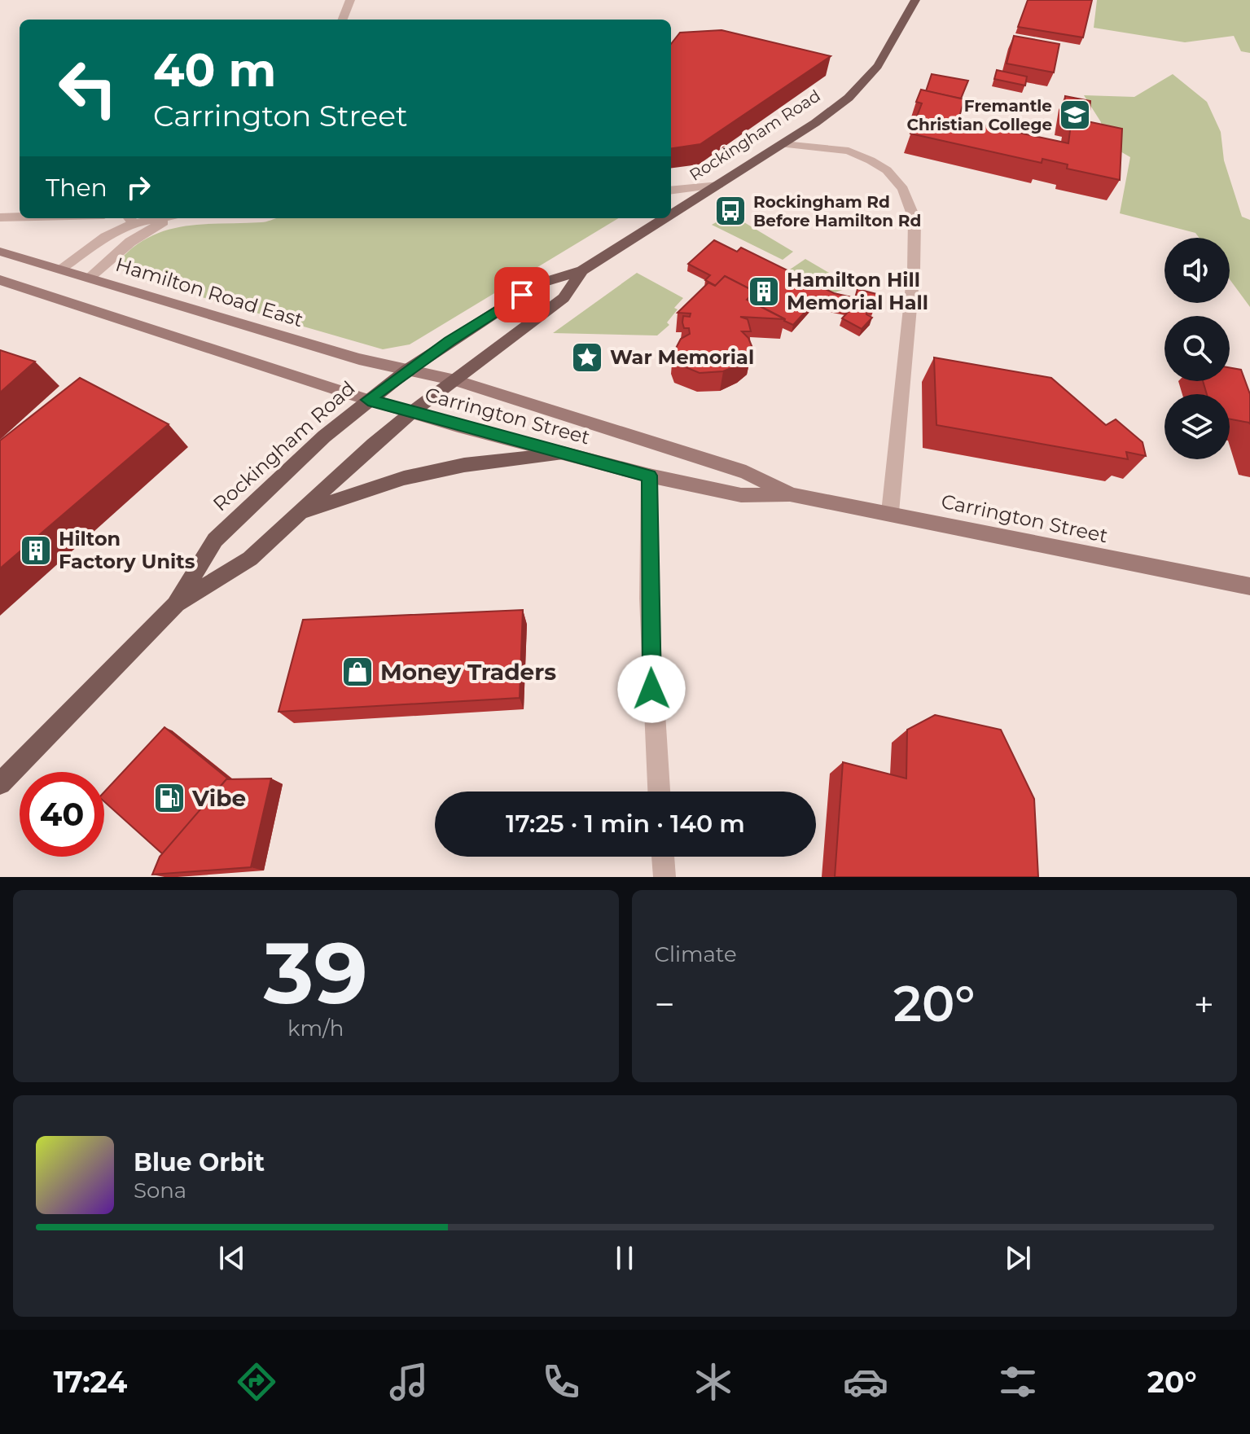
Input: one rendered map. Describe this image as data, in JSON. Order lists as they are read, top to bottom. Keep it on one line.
{"streets":{"main road":["Rockingham Road","Hamilton Road East","Carrington Street"]},"crossings":[["Rockingham Road","Hamilton Road East"],["Rockingham Road","Carrington Street"],["Hamilton Road East","Carrington Street"]],"places":{"school or university":["Fremantle Christian College"],"bus stop":["Rockingham Rd Before Hamilton Rd"],"building":["Hamilton Hill Memorial Hall","Hilton Factory Units"],"place":["War Memorial"],"shop":["Money Traders"],"fuel station":["Vibe"]},"page":{"turn":["40 m","Carrington Street"],"then":"Then","limit":"40","trip":"17:25 · 1 min · 140 m","tile":[["39","km/h"],"Climate"],"heat":["−","20°","+"],"song":["Blue Orbit","Sona"],"tabs":["17:24","20°"]}}
